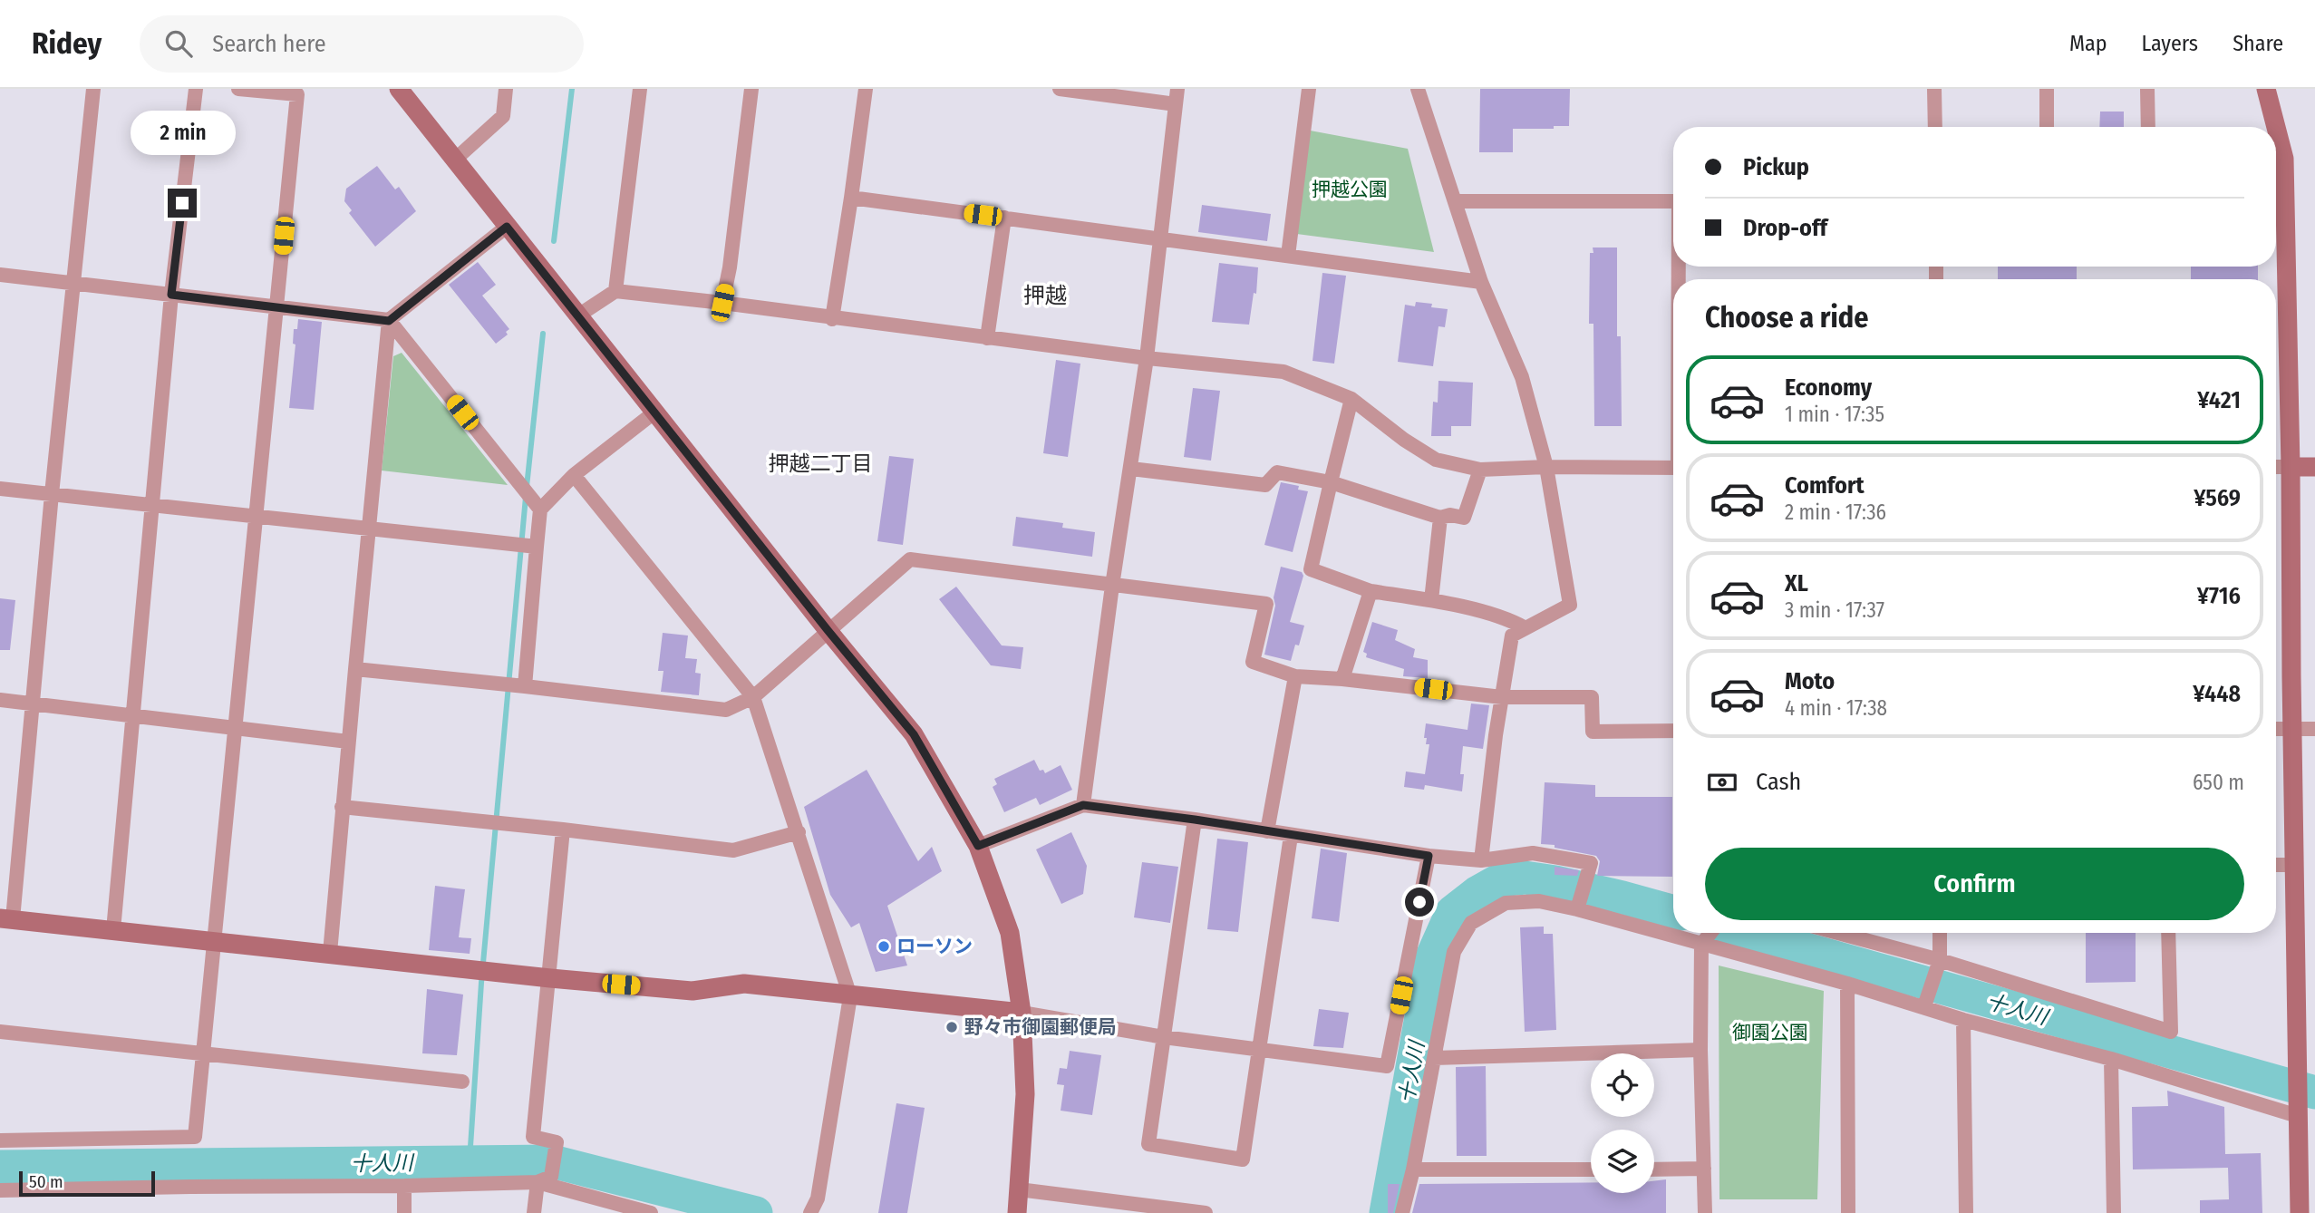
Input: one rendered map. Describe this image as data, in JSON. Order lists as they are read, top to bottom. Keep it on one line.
{"districts":["押越","押越二丁目"],"water":["十人川"],"parks":["押越公園","御園公園"],"places":["ローソン","野々市御園郵便局"],"scale_bar":"50 m","page":{"header":"Ridey","search":"Search here","nav":["Map","Layers","Share"],"bubble":"2 min","banner":["Pickup","Drop-off"],"heading":"Choose a ride","list":[{"name":"Economy","note":"1 min · 17:35","value":"¥421"},{"name":"Comfort","note":"2 min · 17:36","value":"¥569"},{"name":"XL","note":"3 min · 17:37","value":"¥716"},{"name":"Moto","note":"4 min · 17:38","value":"¥448"}],"pay":["Cash","650 m"],"buttons":"Confirm","scale":"50 m"}}
